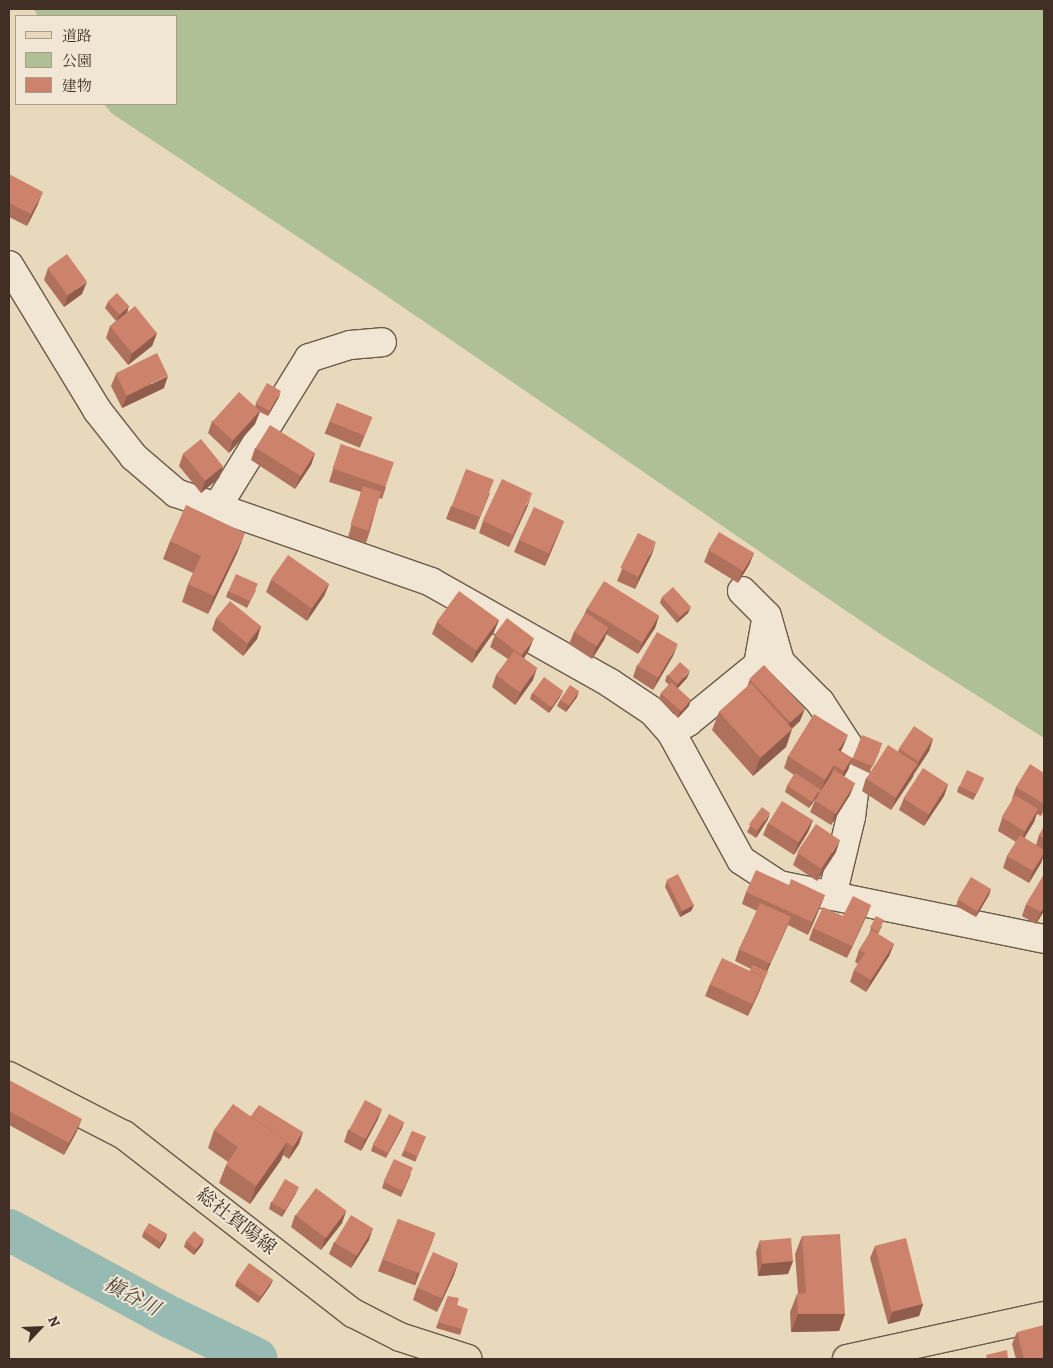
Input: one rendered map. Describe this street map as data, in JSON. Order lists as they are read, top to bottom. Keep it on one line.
{"streets":{"main road":["総社賀陽線"]},"water":["槇谷川"],"legend":["道路","公園","建物"],"north":"top right"}
